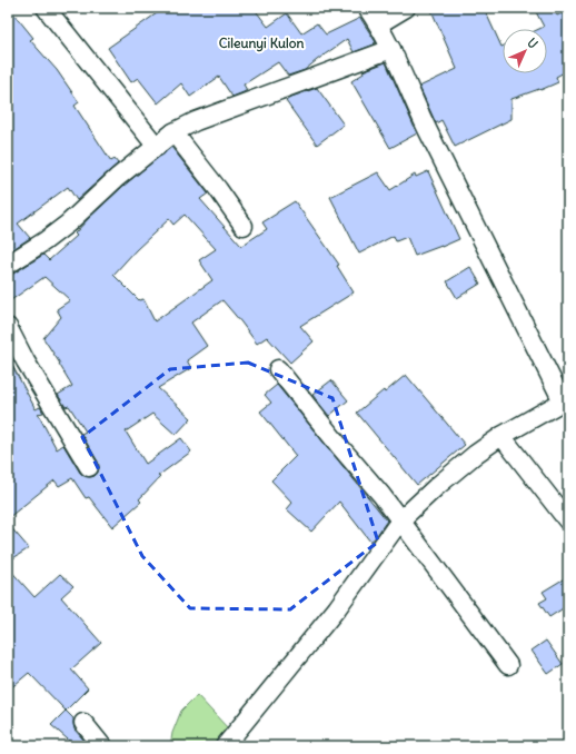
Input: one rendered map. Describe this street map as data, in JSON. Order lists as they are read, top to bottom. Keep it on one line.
{"districts":["Cileunyi Kulon"],"north":"top right"}
